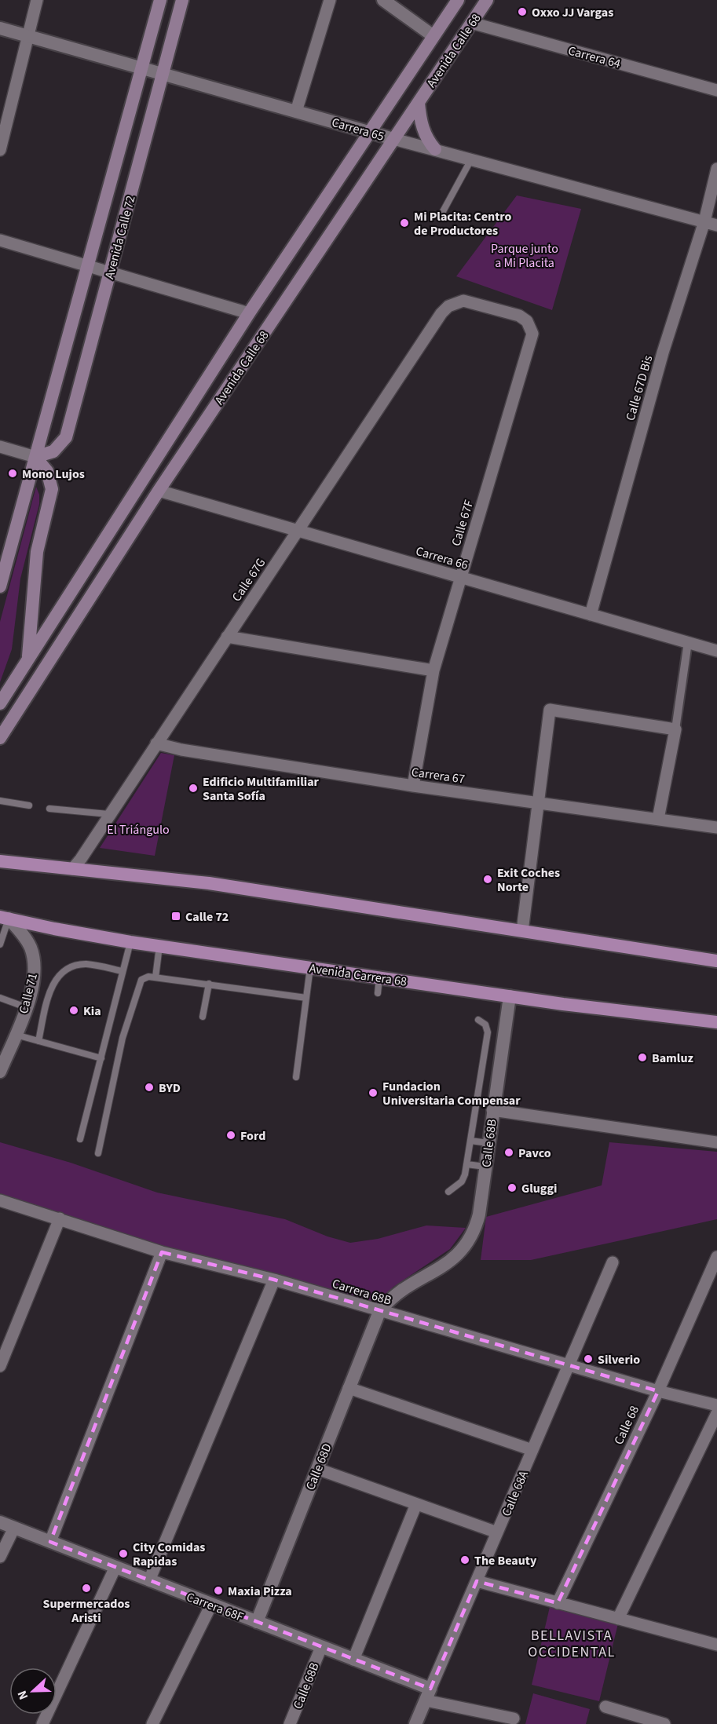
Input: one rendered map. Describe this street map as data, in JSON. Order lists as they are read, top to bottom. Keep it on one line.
{"streets":{"main road":["Avenida Calle 68","Avenida Calle 72","Avenida Carrera 68"],"street":["Carrera 64","Carrera 65","Calle 67D Bis","Calle 67F","Carrera 66","Calle 67G","Carrera 67","Calle 71","Calle 68B","Carrera 68B","Calle 68","Calle 68D","Calle 68A","Carrera 68F"]},"crossings":[["Avenida Calle 68","Carrera 64"],["Avenida Calle 68","Carrera 65"],["Avenida Calle 68","Carrera 66"],["Carrera 65","Avenida Calle 72"],["Carrera 65","Calle 67D Bis"],["Calle 67D Bis","Carrera 66"],["Calle 67F","Carrera 66"],["Calle 67F","Calle 67G"],["Calle 67F","Carrera 67"],["Carrera 66","Calle 67G"],["Calle 67G","Carrera 67"],["Avenida Carrera 68","Calle 71"],["Avenida Carrera 68","Calle 68B"],["Calle 68B","Carrera 68B"],["Calle 68B","Calle 68D"],["Calle 68B","Carrera 68F"],["Carrera 68B","Calle 68"],["Carrera 68B","Calle 68D"],["Carrera 68B","Calle 68A"],["Calle 68D","Carrera 68F"],["Calle 68A","Carrera 68F"]],"districts":["BELLAVISTA OCCIDENTAL"],"parks":["Parque junto a Mi Placita","El Triángulo"],"places":{"other":["Oxxo JJ Vargas","Mi Placita: Centro de Productores","Mono Lujos","Edificio Multifamiliar Santa Sofía","Exit Coches Norte","Kia","Bamluz","BYD","Fundacion Universitaria Compensar","Ford","Pavco","Gluggi","Silverio","City Comidas Rapidas","The Beauty","Supermercados Aristi","Maxia Pizza"],"transit":["Calle 72"]},"north":"left"}
